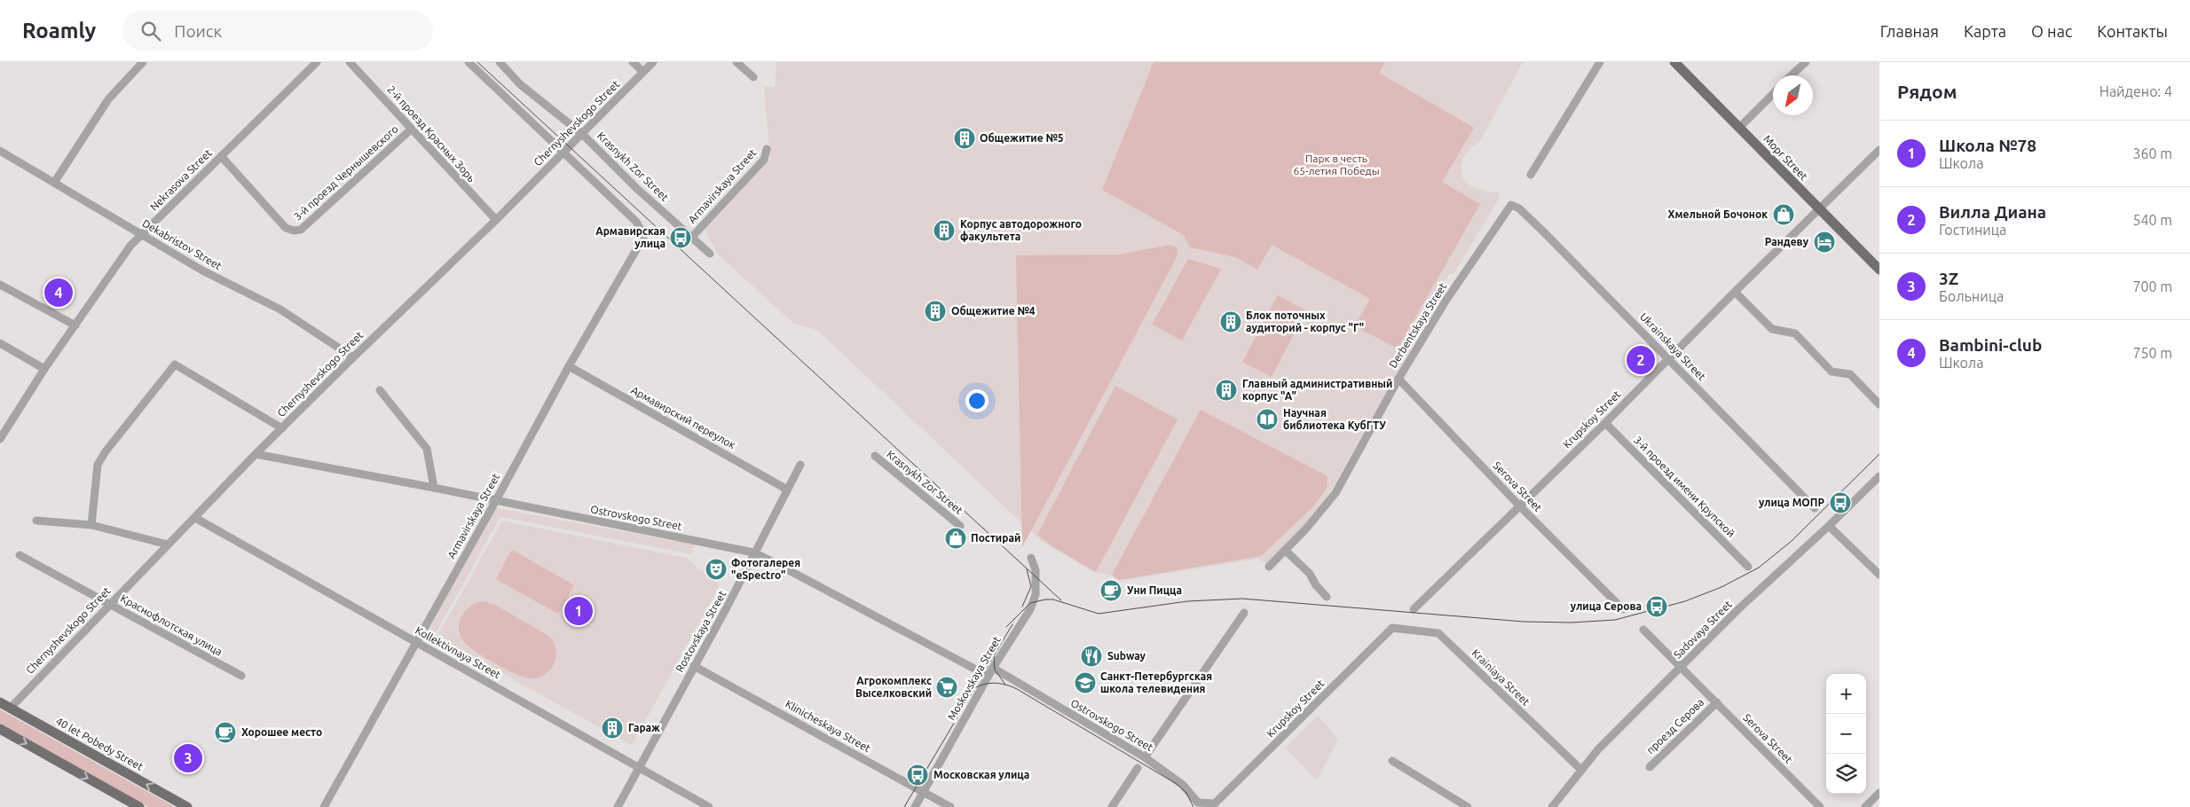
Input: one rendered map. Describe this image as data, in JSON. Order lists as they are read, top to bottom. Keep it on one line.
{"streets":{"main road":["Mopr Street","40 let Pobedy Street"],"street":["Chernyshevskogo Street","2-й проезд Красных Зорь","Krasnykh Zor Street","3-й проезд Чернышевского","Nekrasova Street","Armavirskaya Street","Dekabristov Street","Derbentskaya Street","Ukrainskaya Street","Армавирский переулок","Krupskoy Street","Serova Street","3-й проезд имени Крупской","Ostrovskogo Street","Краснофлотская улица","Sadovaya Street","Rostovskaya Street","Kollektivnaya Street","Krainiaya Street","Moskovskaya Street","Klinicheskaya Street","проезд Серова"]},"crossings":[["Chernyshevskogo Street","2-й проезд Красных Зорь"],["Chernyshevskogo Street","Krasnykh Zor Street"],["Chernyshevskogo Street","Armavirskaya Street"],["Chernyshevskogo Street","Dekabristov Street"],["Chernyshevskogo Street","Ostrovskogo Street"],["Chernyshevskogo Street","Краснофлотская улица"],["Chernyshevskogo Street","Kollektivnaya Street"],["Chernyshevskogo Street","40 let Pobedy Street"],["2-й проезд Красных Зорь","3-й проезд Чернышевского"],["Mopr Street","Krupskoy Street"],["Krasnykh Zor Street","Armavirskaya Street"],["3-й проезд Чернышевского","Nekrasova Street"],["Nekrasova Street","Dekabristov Street"],["Armavirskaya Street","Армавирский переулок"],["Armavirskaya Street","Ostrovskogo Street"],["Armavirskaya Street","Kollektivnaya Street"],["Derbentskaya Street","Ukrainskaya Street"],["Derbentskaya Street","Serova Street"],["Ukrainskaya Street","Krupskoy Street"],["Армавирский переулок","Rostovskaya Street"],["Krupskoy Street","Serova Street"],["Krupskoy Street","3-й проезд имени Крупской"],["Krupskoy Street","Ostrovskogo Street"],["Krupskoy Street","Krainiaya Street"],["Serova Street","Sadovaya Street"],["Serova Street","проезд Серова"],["Ostrovskogo Street","Rostovskaya Street"],["Ostrovskogo Street","Moskovskaya Street"],["Sadovaya Street","Krainiaya Street"],["Rostovskaya Street","Kollektivnaya Street"],["Rostovskaya Street","Klinicheskaya Street"],["Moskovskaya Street","Klinicheskaya Street"]],"parks":["Парк в честь 65-летия Победы"],"places":{"building":["Общежитие №5","Корпус автодорожного факультета","Общежитие №4","Блок поточных аудиторий - корпус \"Г\"","Главный административный корпус \"А\"","Гараж"],"shop":["Хмельной Бочонок","Постирай"],"bus stop":["Армавирская улица","улица МОПР","улица Серова","Московская улица"],"hotel":["Рандеву"],"library":["Научная библиотека КубГТУ"],"theatre":["Фотогалерея \"eSpectro\""],"cafe":["Уни Пицца","Хорошее место"],"restaurant":["Subway"],"school or university":["Санкт-Петербургская школа телевидения"],"supermarket":["Агрокомплекс Выселковский"]},"north":"bottom left","page":{"header":"Roamly","search":"Поиск","nav":["Главная","Карта","О нас","Контакты"],"heading":["Рядом","Найдено: 4"],"list":[{"mark":"1","name":"Школа №78","note":"Школа","value":"360 m"},{"mark":"2","name":"Вилла Диана","note":"Гостиница","value":"540 m"},{"mark":"3","name":"3Z","note":"Больница","value":"700 m"},{"mark":"4","name":"Bambini-club","note":"Школа","value":"750 m"}],"pins":["4","2","1","3"],"map_buttons":["+","−"]}}
